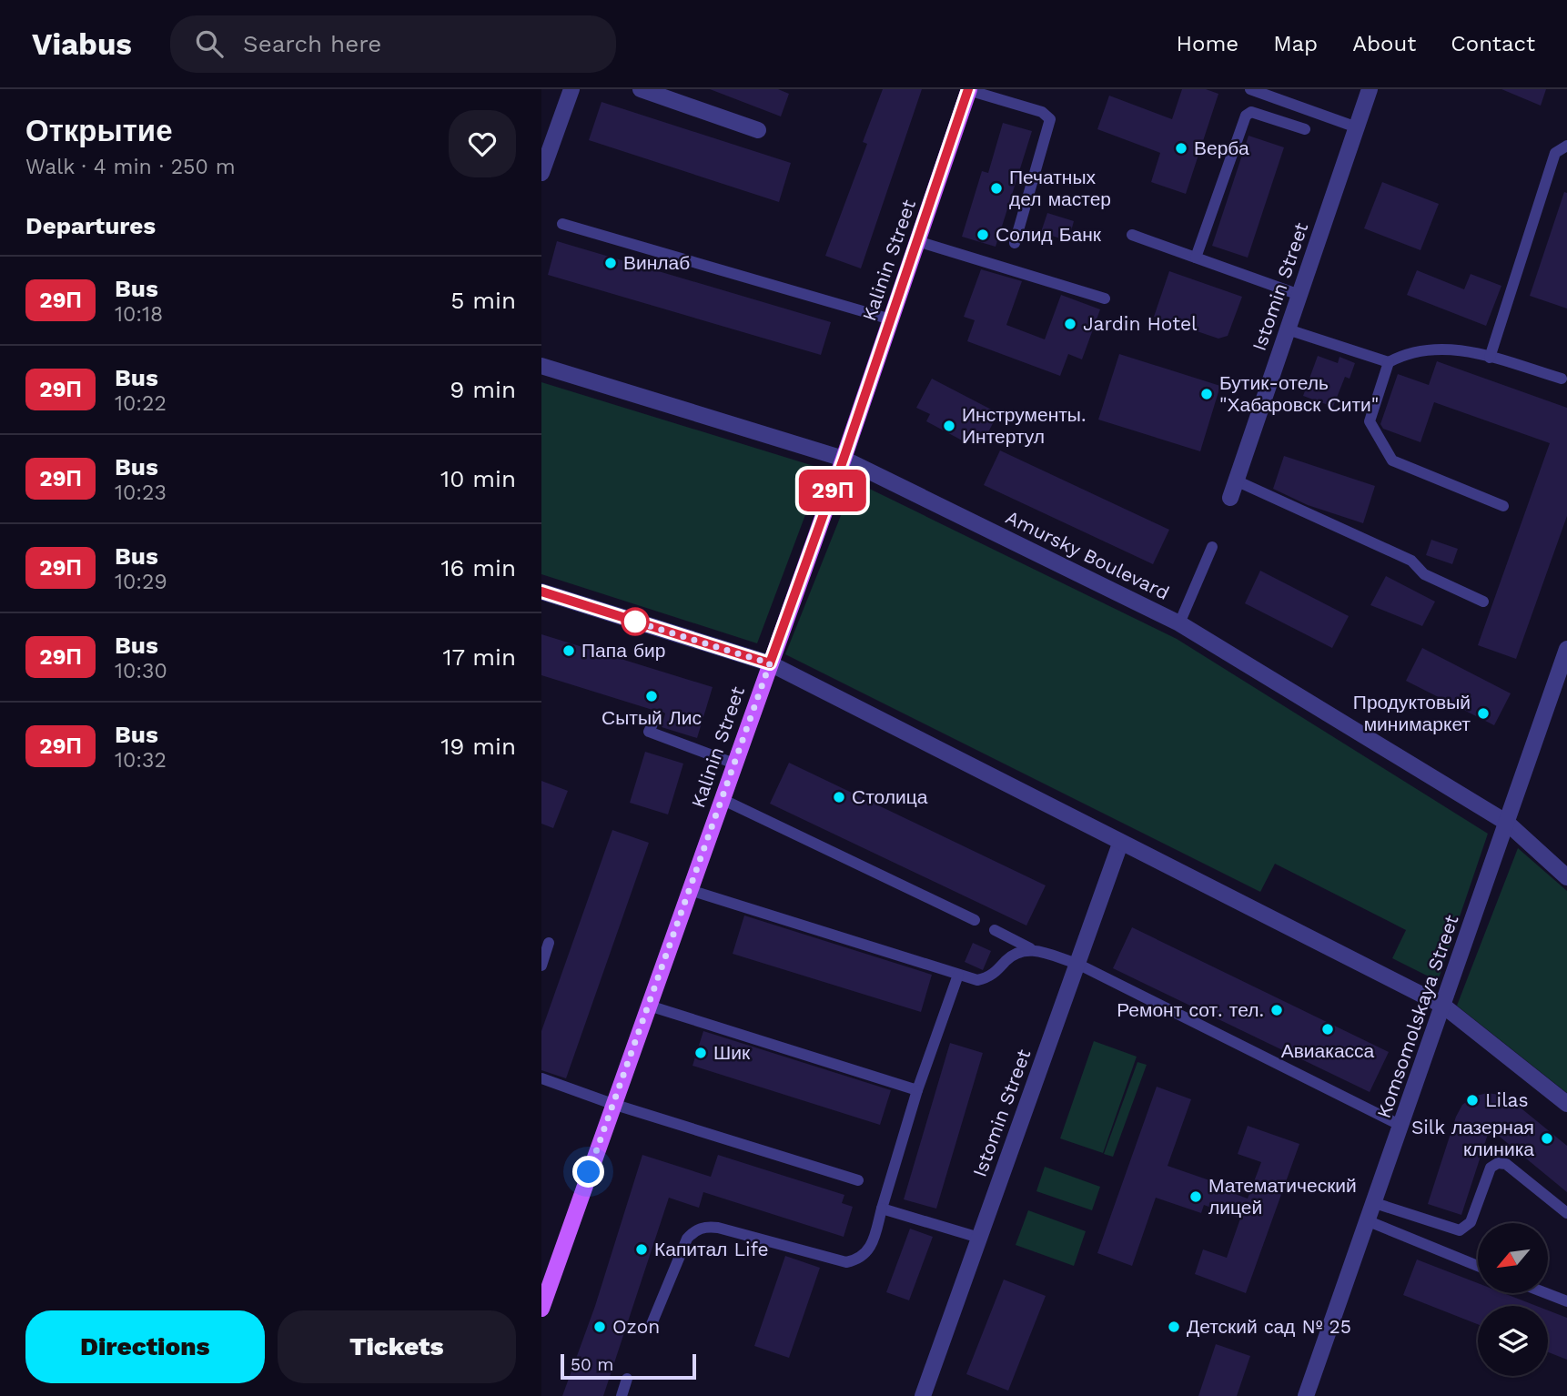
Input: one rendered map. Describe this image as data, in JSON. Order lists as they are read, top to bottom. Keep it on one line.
{"streets":{"main road":["Kalinin Street"],"street":["Istomin Street","Amursky Boulevard","Komsomolskaya Street"]},"crossings":[["Kalinin Street","Amursky Boulevard"],["Amursky Boulevard","Komsomolskaya Street"]],"places":["Верба","Печатных дел мастер","Солид Банк","Винлаб","Jardin Hotel","Бутик-отель \"Хабаровск Сити\"","Инструменты. Интертул","Папа бир","Сытый Лис","Продуктовый минимаркет","Столица","Ремонт сот. тел.","Авиакасса","Шик","Lilas","Silk лазерная клиника","Математический лицей","Капитал Life","Ozon","Детский сад № 25"],"lines":["bus line 29П"],"scale_bar":"50 m","north":"bottom left","page":{"header":"Viabus","search":"Search here","nav":["Home","Map","About","Contact"],"heading":[["Открытие","Walk · 4 min · 250 m"],"Departures"],"on_map":"29П","list":[{"mark":"29П","name":"Bus","note":"10:18","value":"5 min"},{"mark":"29П","name":"Bus","note":"10:22","value":"9 min"},{"mark":"29П","name":"Bus","note":"10:23","value":"10 min"},{"mark":"29П","name":"Bus","note":"10:29","value":"16 min"},{"mark":"29П","name":"Bus","note":"10:30","value":"17 min"},{"mark":"29П","name":"Bus","note":"10:32","value":"19 min"}],"buttons":["Directions","Tickets"],"scale":"50 m"}}
